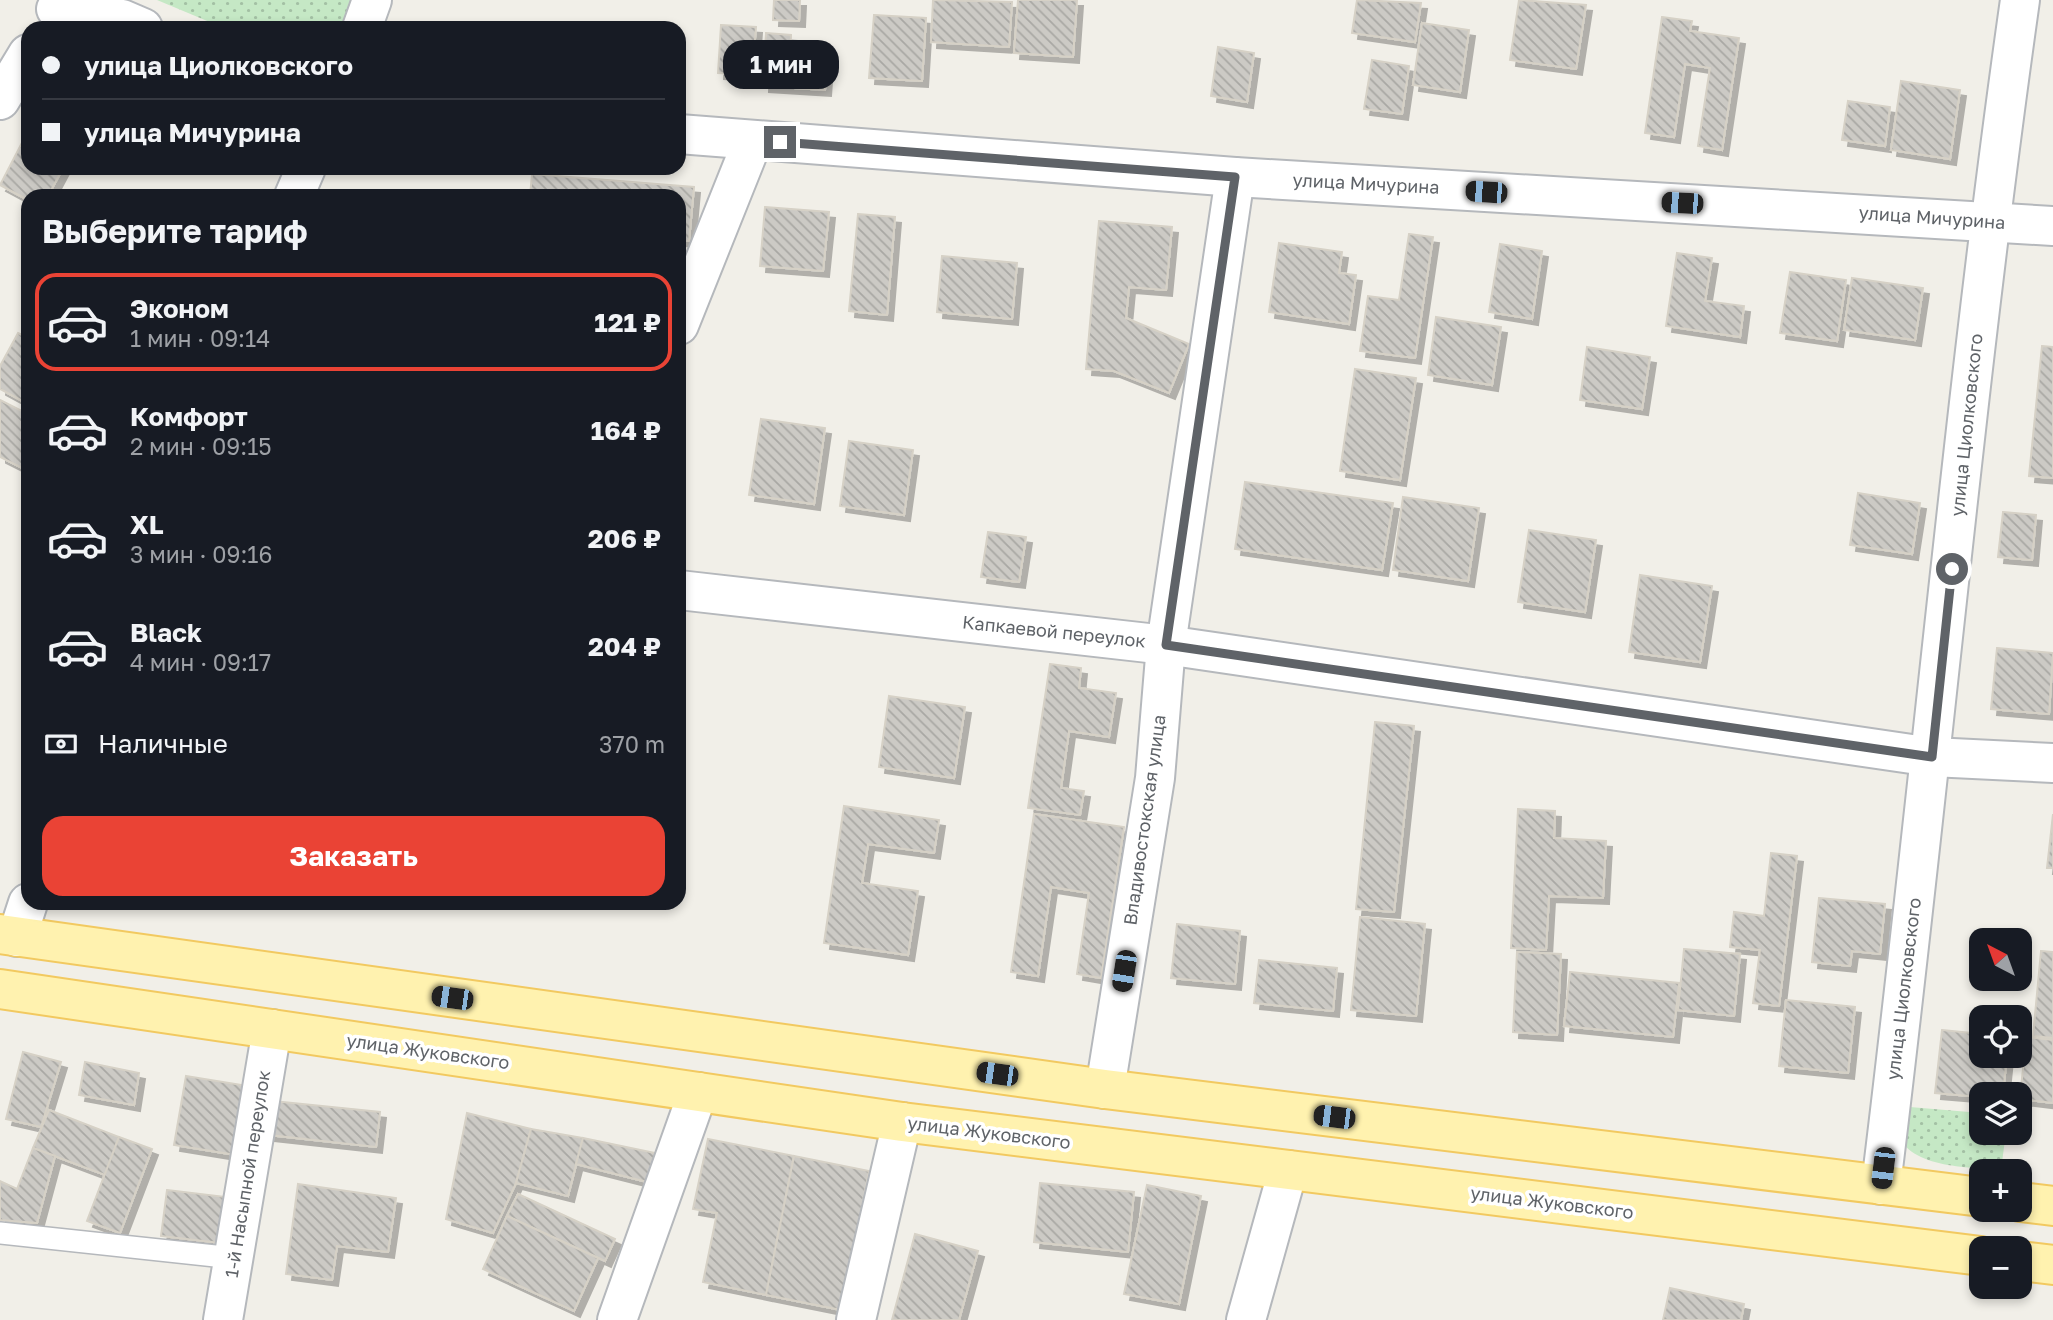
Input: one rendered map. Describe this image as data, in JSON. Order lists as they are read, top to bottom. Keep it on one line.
{"streets":{"main road":["улица Жуковского"],"street":["улица Мичурина","улица Циолковского","Капкаевой переулок","Владивостокская улица","1-й Насыпной переулок"]},"crossings":[["улица Мичурина","улица Циолковского"],["улица Мичурина","Владивостокская улица"],["улица Циолковского","Капкаевой переулок"],["Капкаевой переулок","Владивостокская улица"],["улица Жуковского","1-й Насыпной переулок"]],"north":"top left","page":{"banner":["улица Циолковского","улица Мичурина"],"bubble":"1 мин","heading":"Выберите тариф","list":[{"name":"Эконом","note":"1 мин · 09:14","value":"121 ₽"},{"name":"Комфорт","note":"2 мин · 09:15","value":"164 ₽"},{"name":"XL","note":"3 мин · 09:16","value":"206 ₽"},{"name":"Black","note":"4 мин · 09:17","value":"204 ₽"}],"pay":["Наличные","370 m"],"buttons":"Заказать","map_buttons":["+","−"]}}
